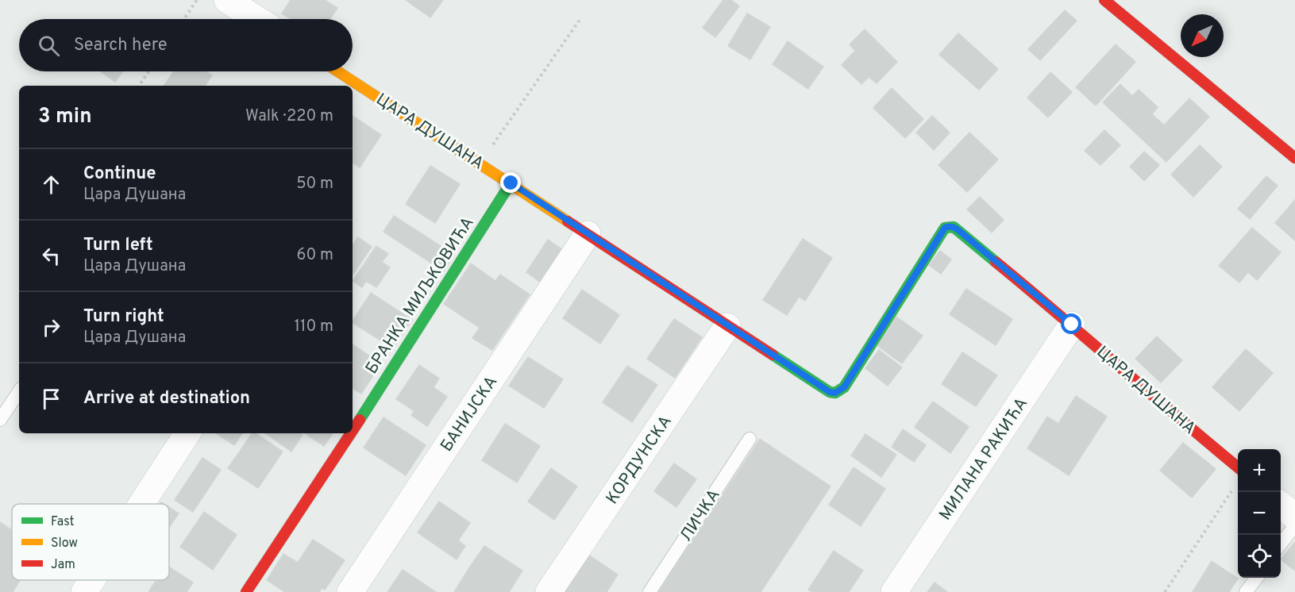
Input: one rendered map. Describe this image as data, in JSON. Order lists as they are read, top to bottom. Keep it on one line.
{"streets":{"street":["ЦАРА ДУШАНА","БРАНКА МИЉКОВИЋА","БАНИЈСКА","МИЛАНА РАКИЋА","КОРДУНСКА"],"lane":["ЛИЧКА"]},"crossings":[["ЦАРА ДУШАНА","БРАНКА МИЉКОВИЋА"],["ЦАРА ДУШАНА","БАНИЈСКА"],["ЦАРА ДУШАНА","МИЛАНА РАКИЋА"],["ЦАРА ДУШАНА","КОРДУНСКА"]],"legend":["Fast","Slow","Jam"],"north":"bottom left","page":{"search":"Search here","heading":["3 min","Walk · 220 m"],"list":[["Continue","Цара Душана","50 m"],["Turn left","Цара Душана","60 m"],["Turn right","Цара Душана","110 m"],"Arrive at destination"],"map_buttons":["+","−"]}}
